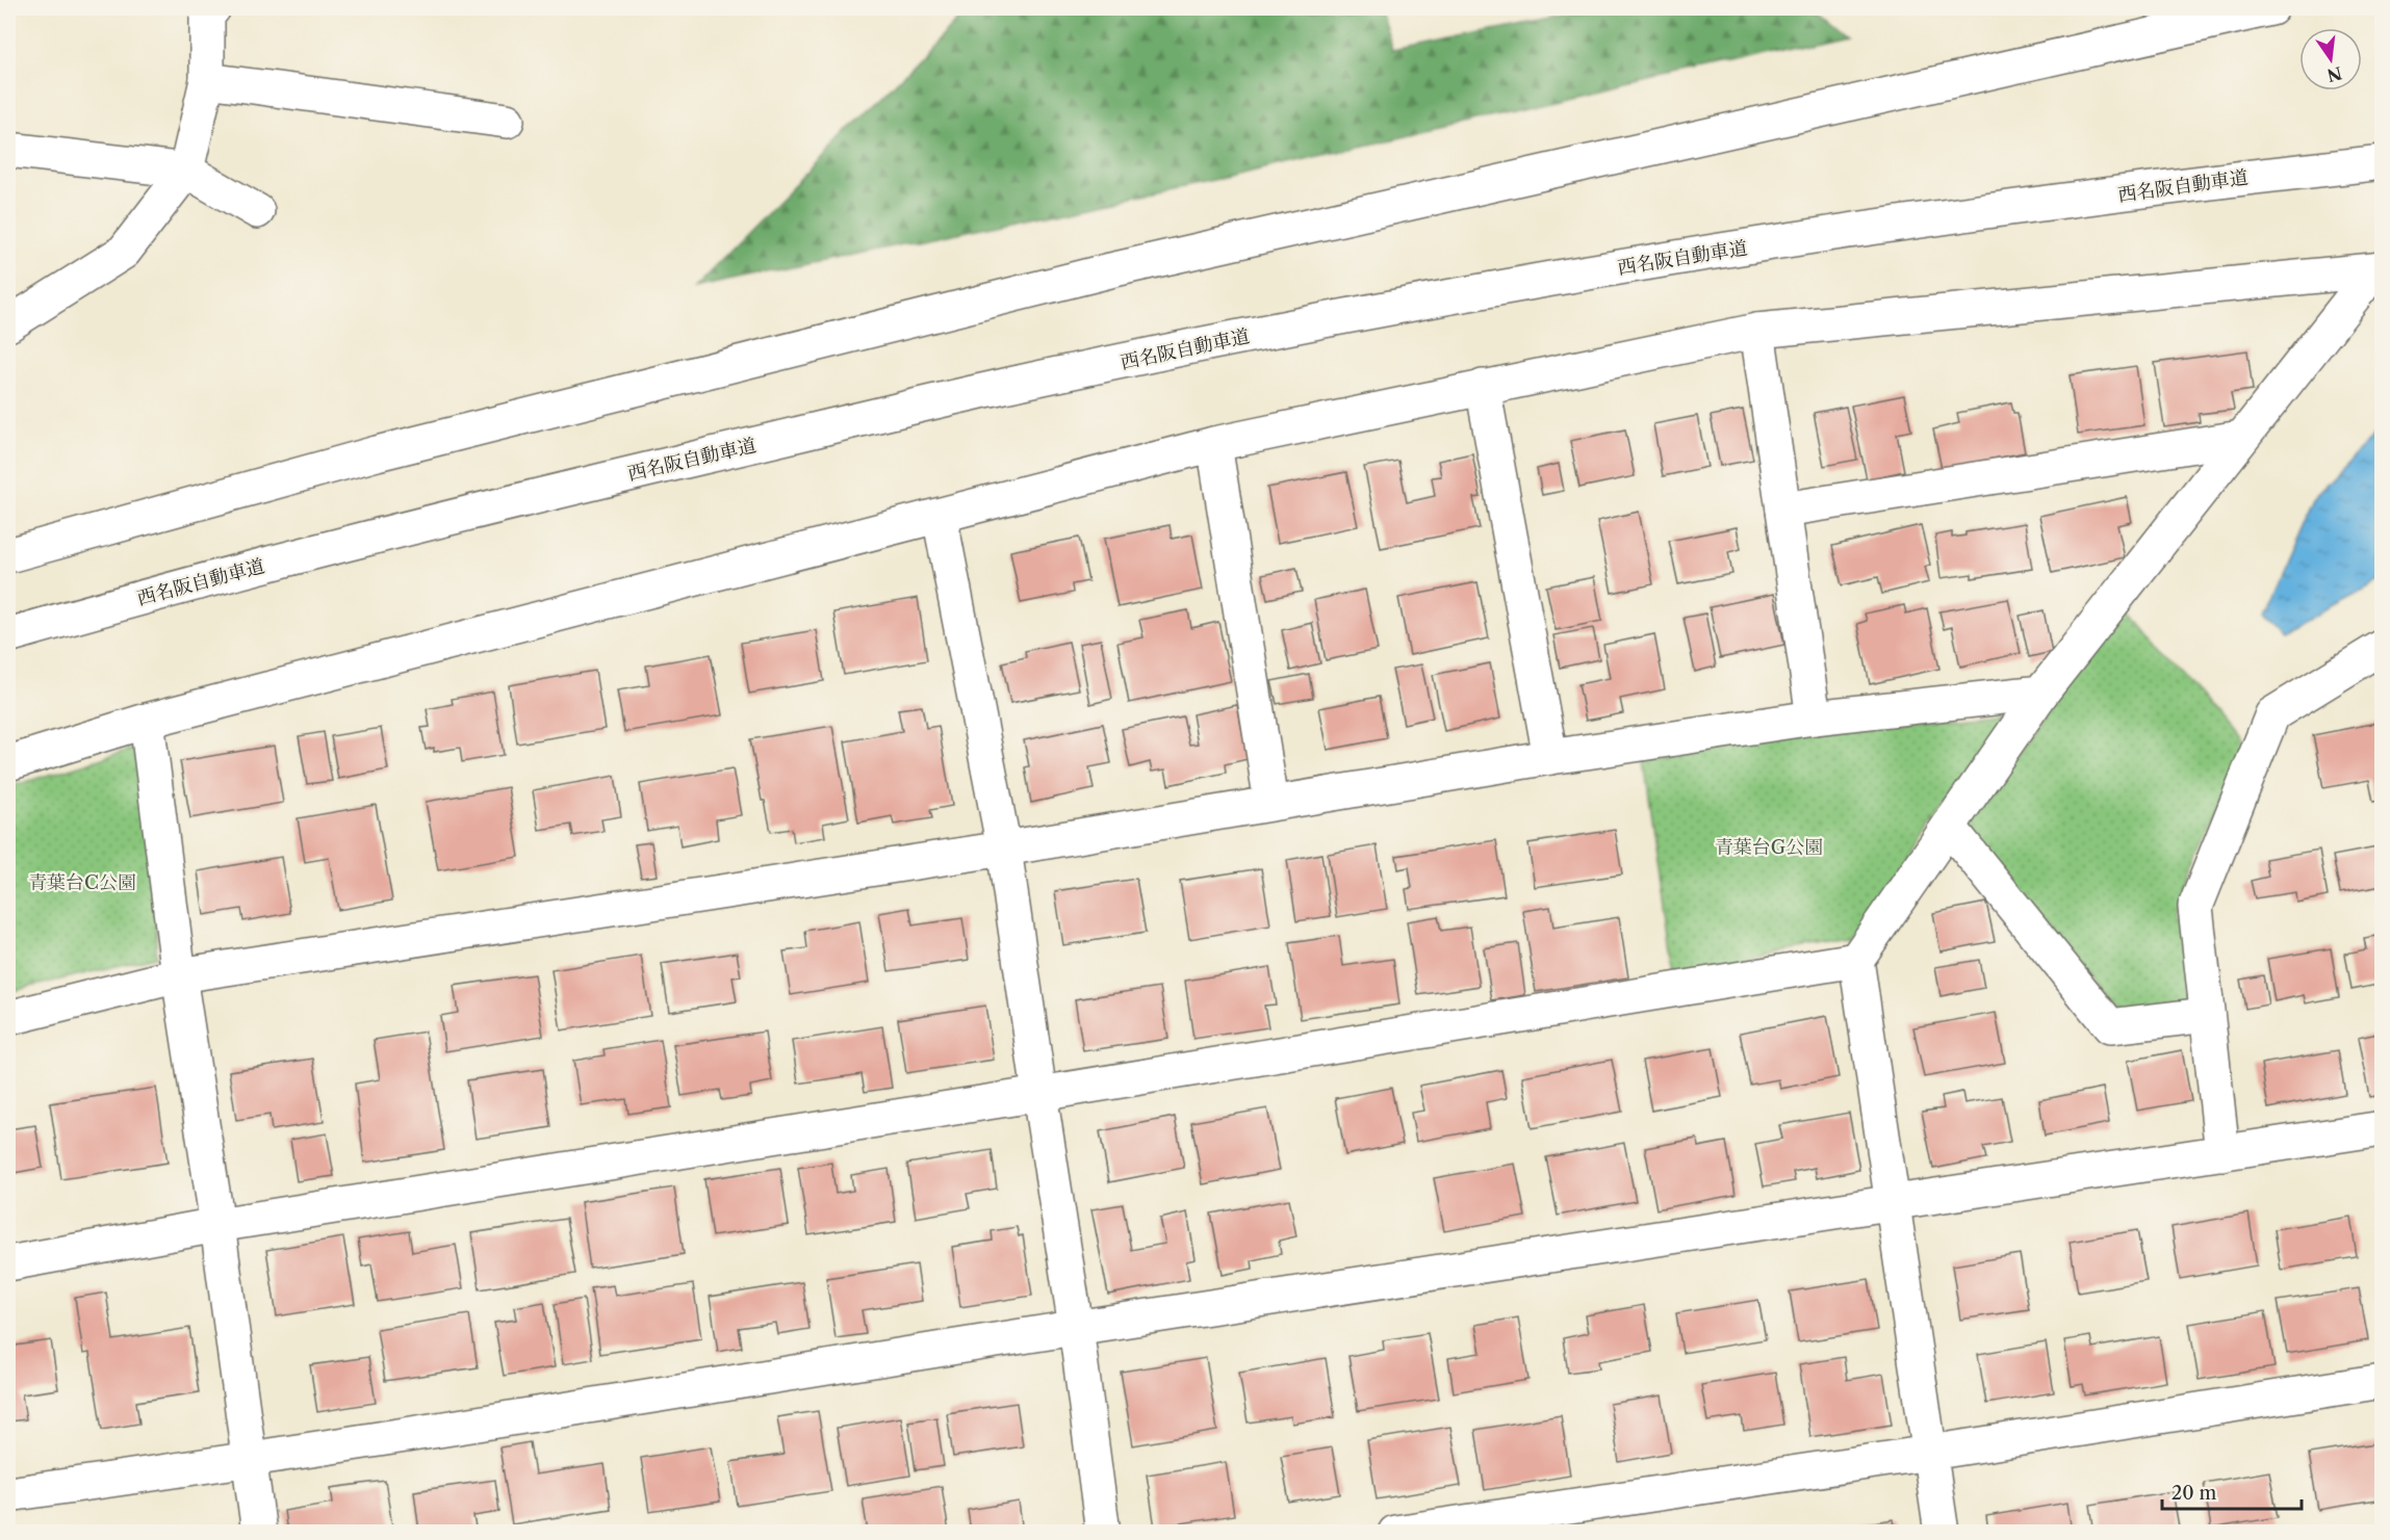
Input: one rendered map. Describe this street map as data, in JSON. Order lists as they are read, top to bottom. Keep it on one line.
{"streets":{"main road":["西名阪自動車道"]},"parks":["青葉台G公園","青葉台C公園"],"scale_bar":"20 m","north":"bottom"}
